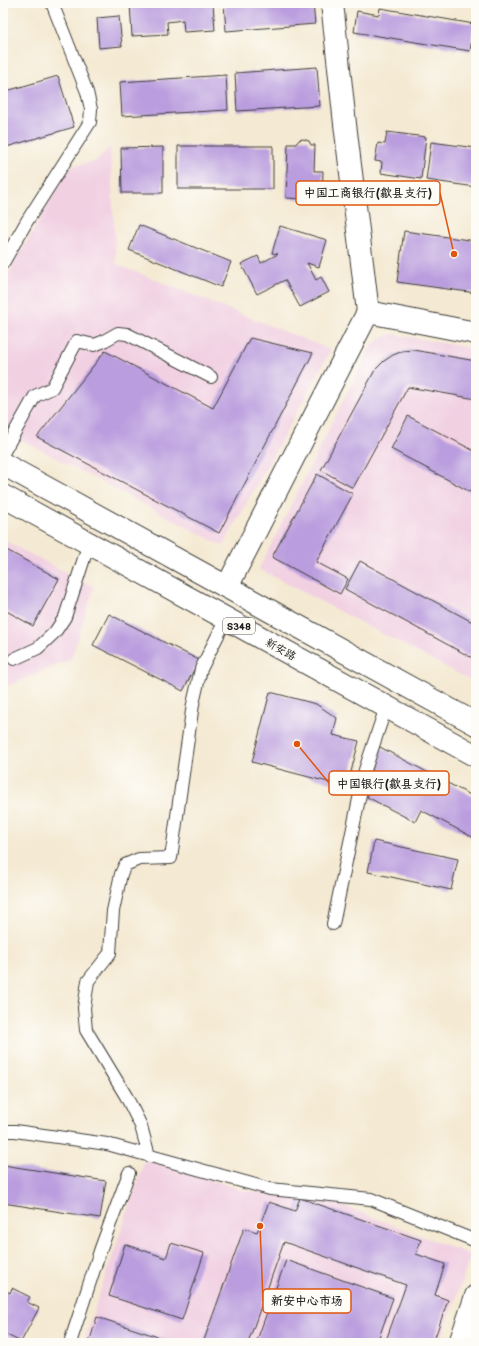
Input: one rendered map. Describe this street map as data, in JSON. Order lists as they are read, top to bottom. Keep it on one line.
{"streets":{"main road":["S348","新安路"]},"places":["中国工商银行(歙县支行)","中国银行(歙县支行)","新安中心市场"]}
